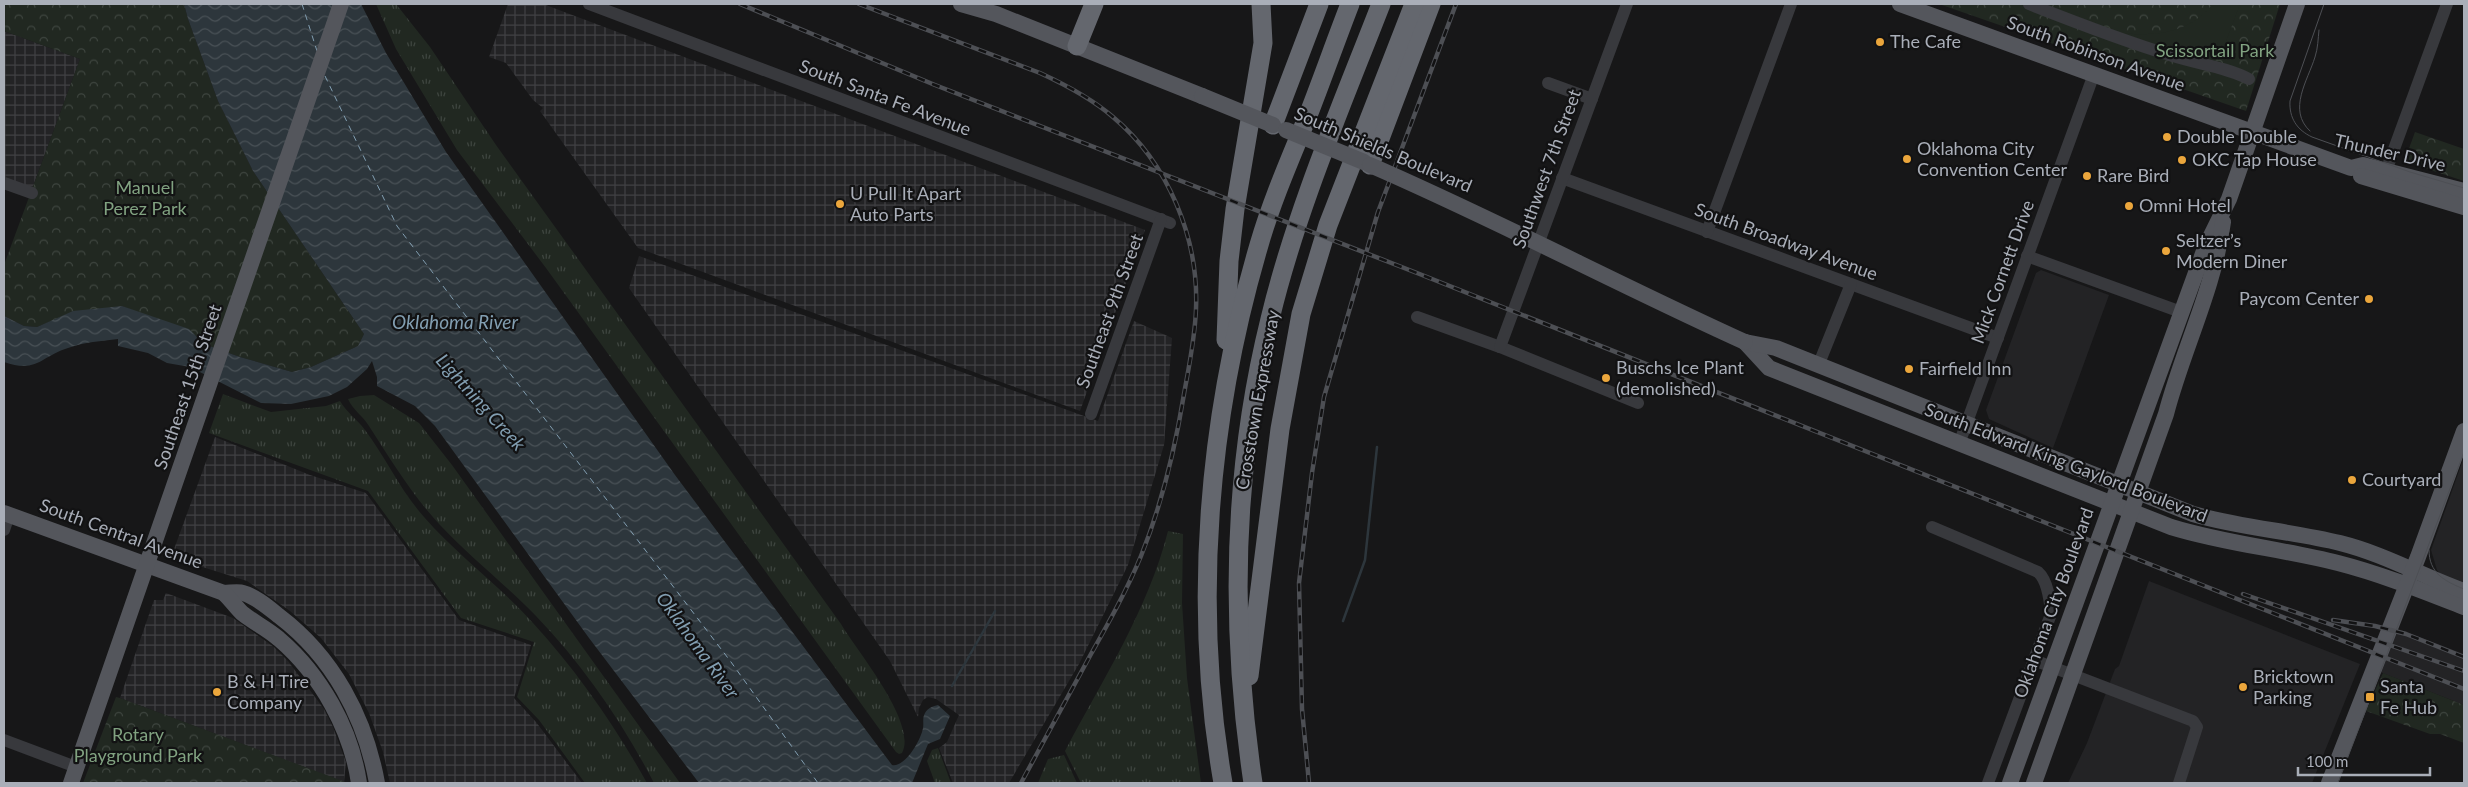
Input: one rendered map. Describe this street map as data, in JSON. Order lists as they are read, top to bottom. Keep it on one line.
{"streets":{"highway":["Crosstown Expressway"],"main road":["South Robinson Avenue","South Shields Boulevard","Thunder Drive","Southeast 15th Street","South Edward King Gaylord Boulevard","South Central Avenue","Oklahoma City Boulevard"],"street":["South Santa Fe Avenue","Southwest 7th Street","South Broadway Avenue","Mick Cornett Drive","Southeast 9th Street"]},"crossings":[["South Robinson Avenue","Thunder Drive"],["South Robinson Avenue","Mick Cornett Drive"],["South Robinson Avenue","Oklahoma City Boulevard"],["South Santa Fe Avenue","Southeast 9th Street"],["South Shields Boulevard","South Edward King Gaylord Boulevard"],["Thunder Drive","Oklahoma City Boulevard"],["Southwest 7th Street","South Broadway Avenue"],["South Broadway Avenue","Mick Cornett Drive"],["Mick Cornett Drive","South Edward King Gaylord Boulevard"],["Southeast 15th Street","South Central Avenue"],["South Edward King Gaylord Boulevard","Oklahoma City Boulevard"]],"water":["Oklahoma River","Lightning Creek"],"parks":["Scissortail Park","Manuel Perez Park","Rotary Playground Park"],"places":{"other":["The Cafe","Double Double","Oklahoma City Convention Center","OKC Tap House","Rare Bird","U Pull It Apart Auto Parts","Omni Hotel","Seltzer’s Modern Diner","Paycom Center","Fairfield Inn","Buschs Ice Plant (demolished)","Courtyard","Bricktown Parking","B & H Tire Company"],"transit":["Santa Fe Hub"]},"scale_bar":"100 m"}
